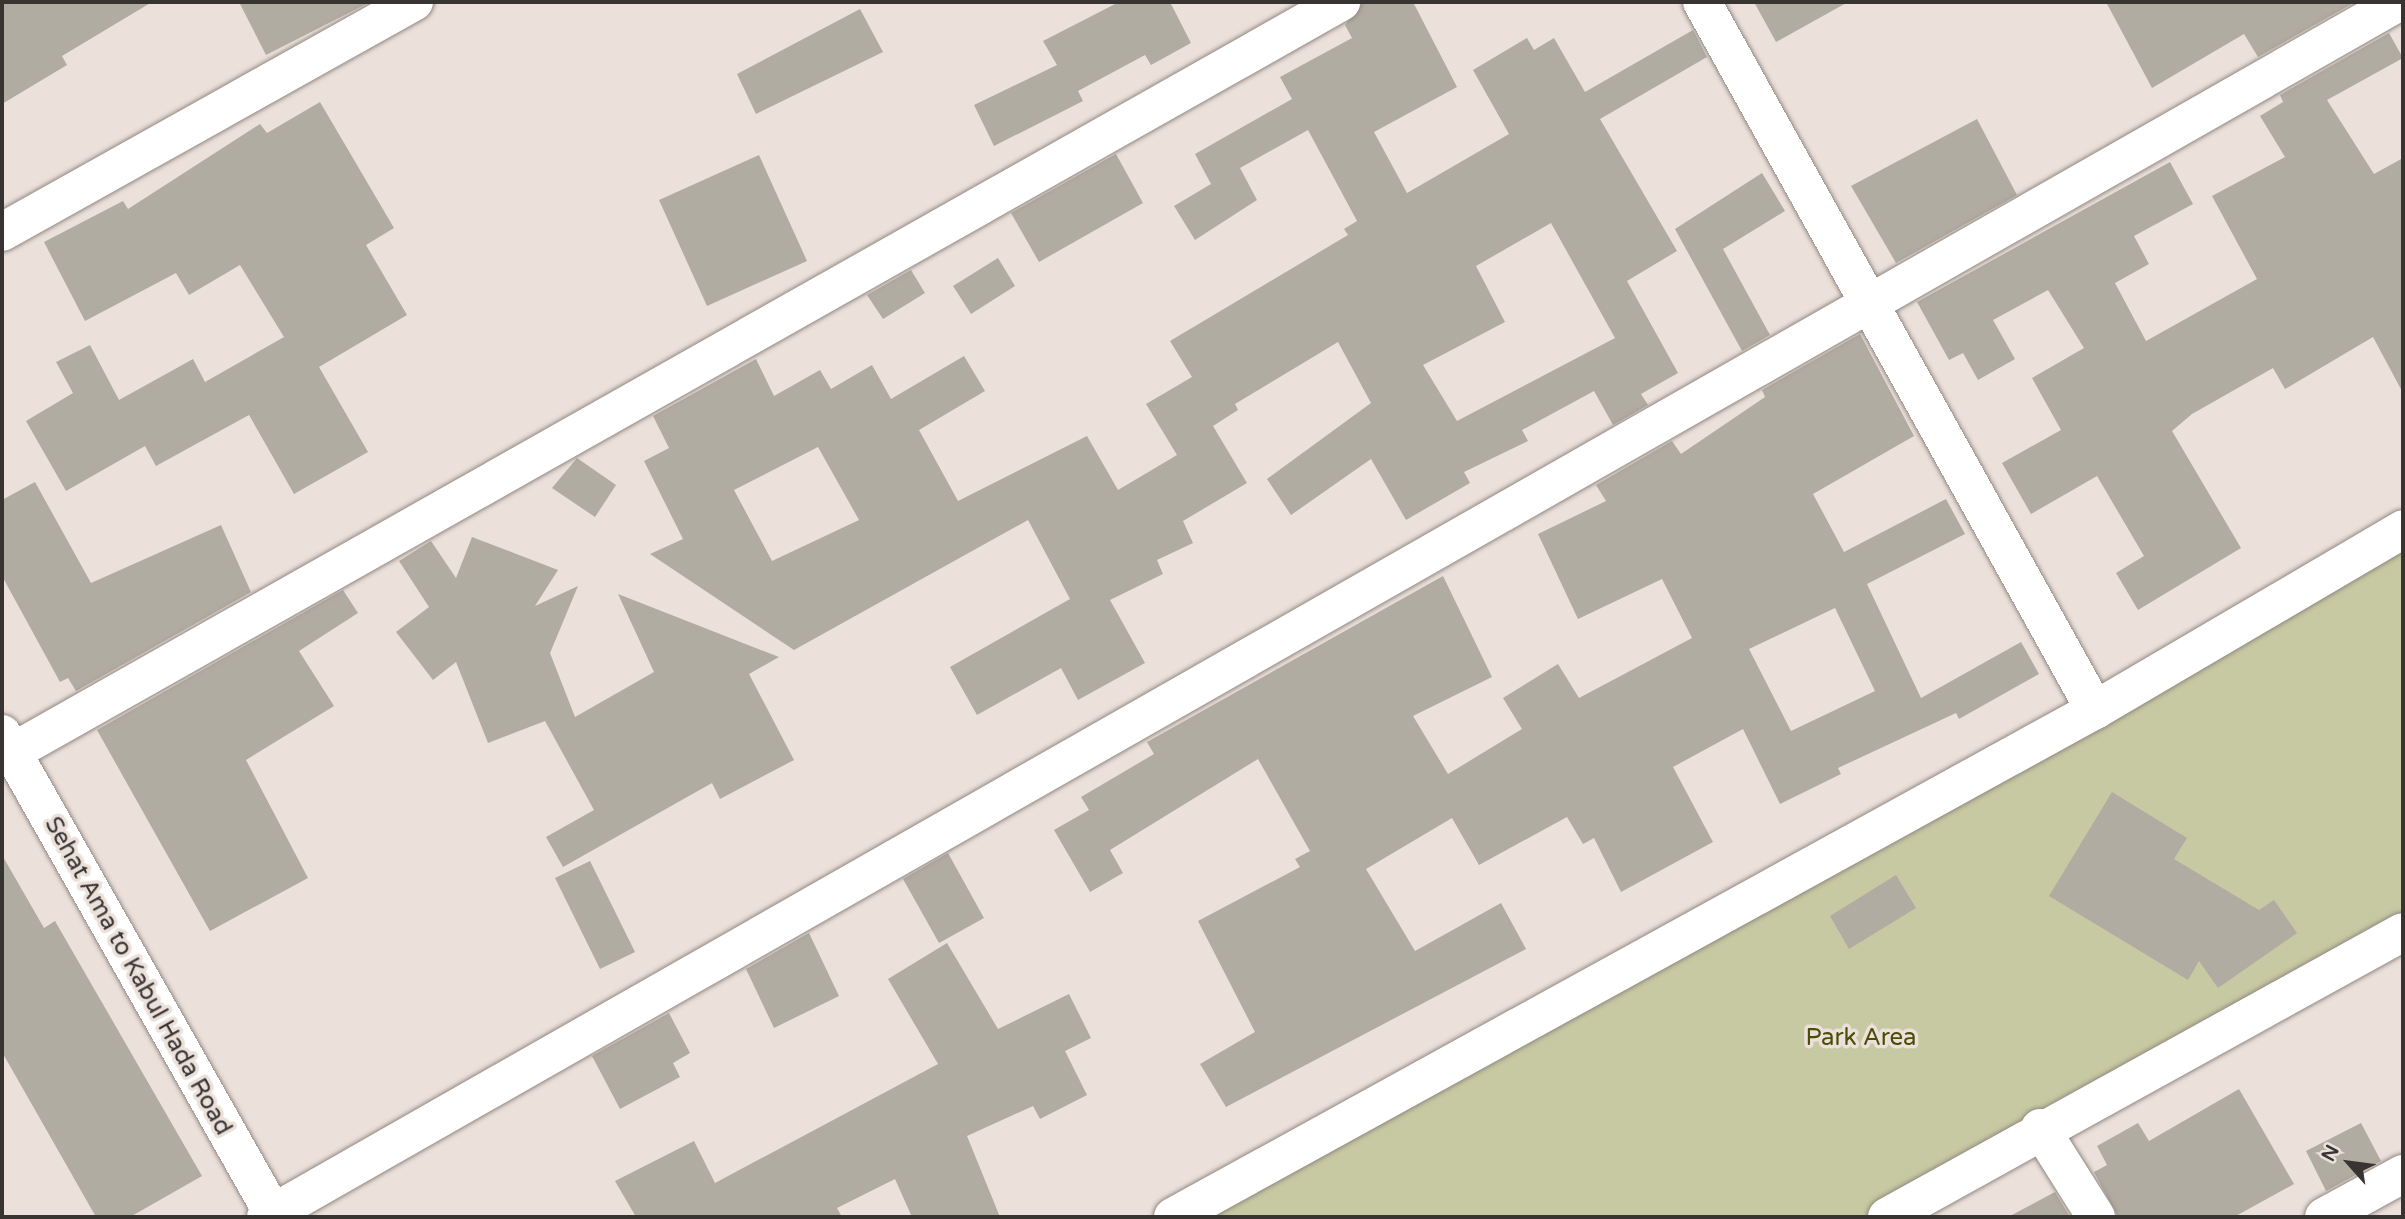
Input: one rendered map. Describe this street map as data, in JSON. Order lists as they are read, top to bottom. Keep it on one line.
{"streets":{"street":["Sehat Ama to Kabul Hada Road"]},"parks":["Park Area"],"north":"top left"}
